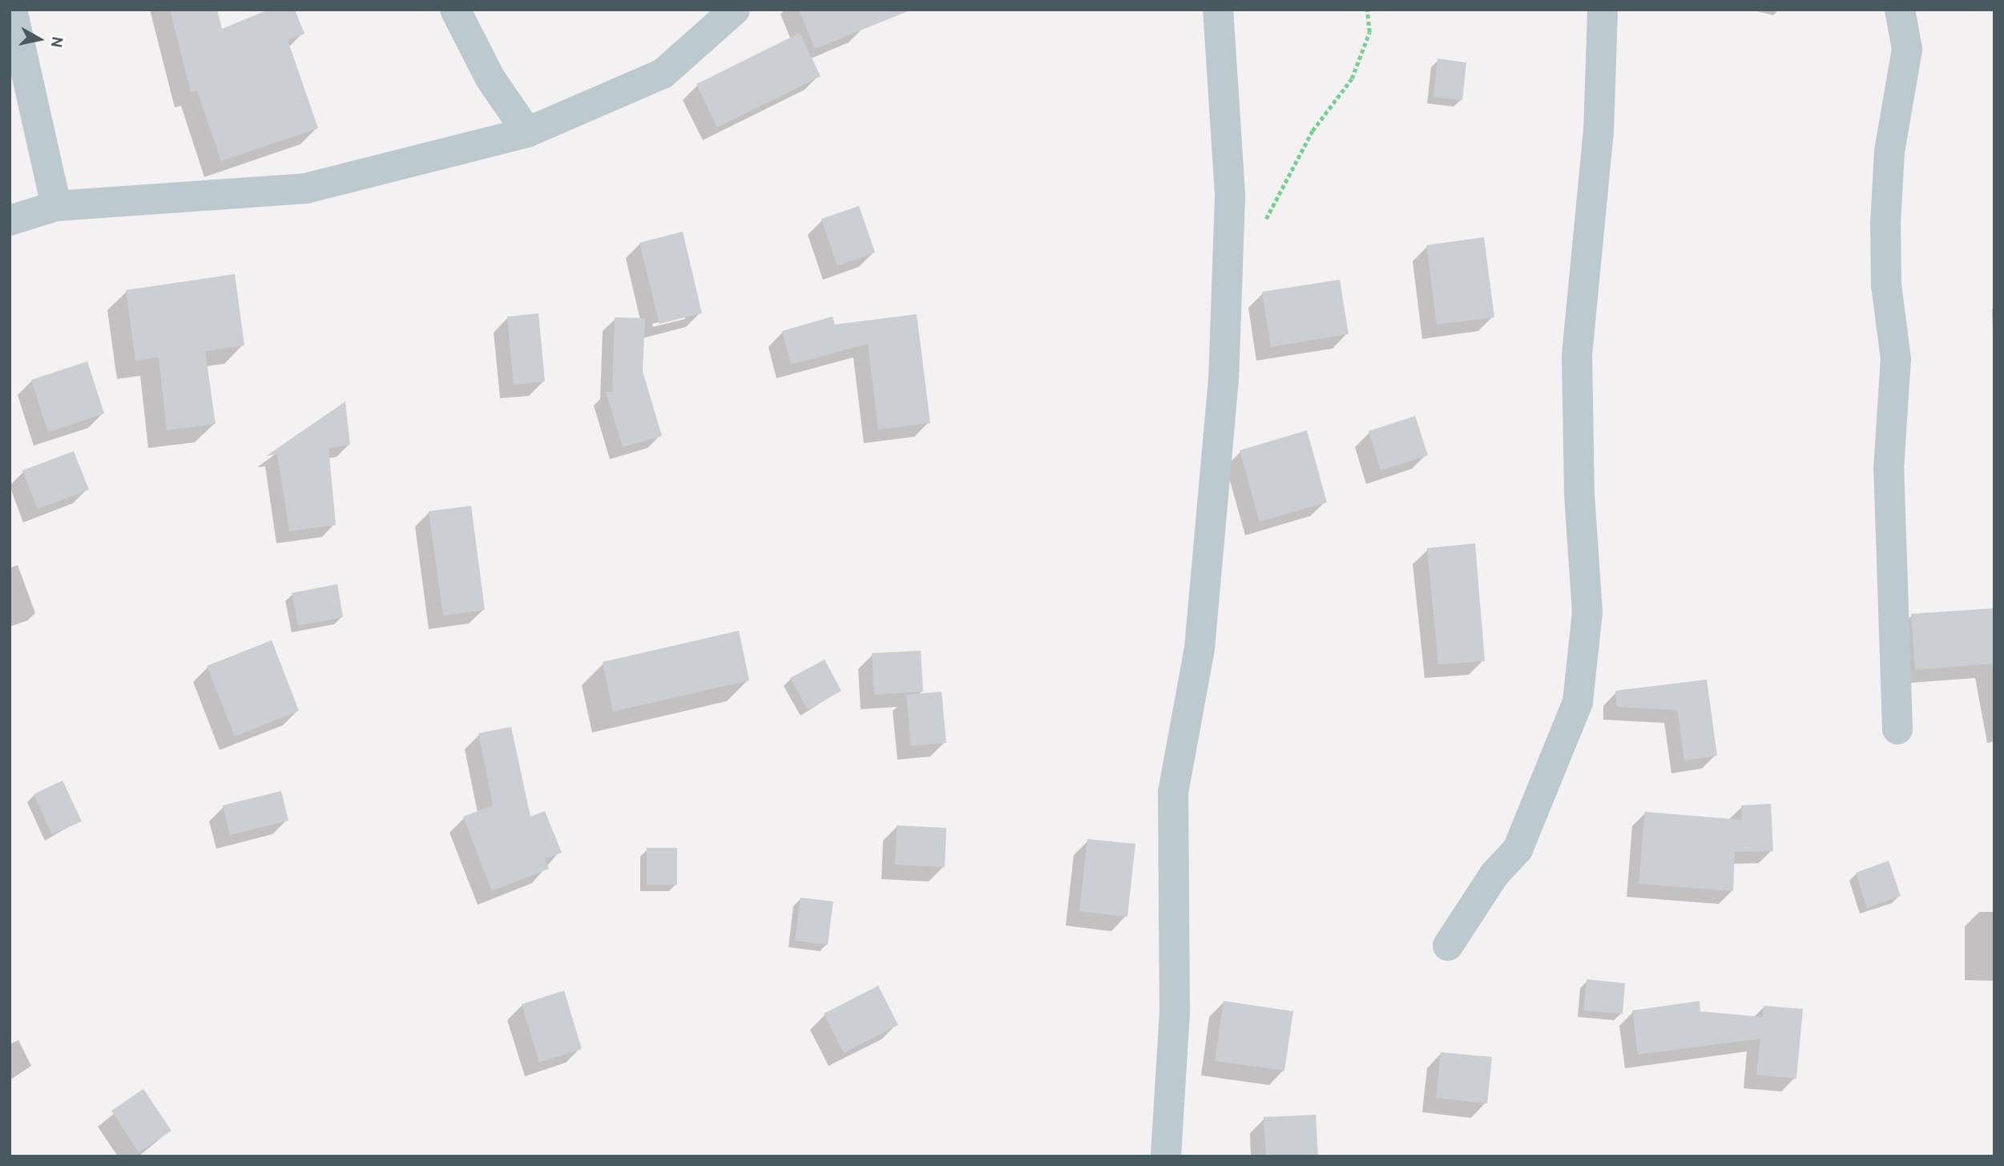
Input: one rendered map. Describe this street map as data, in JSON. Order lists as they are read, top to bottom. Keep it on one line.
{"north":"right"}
